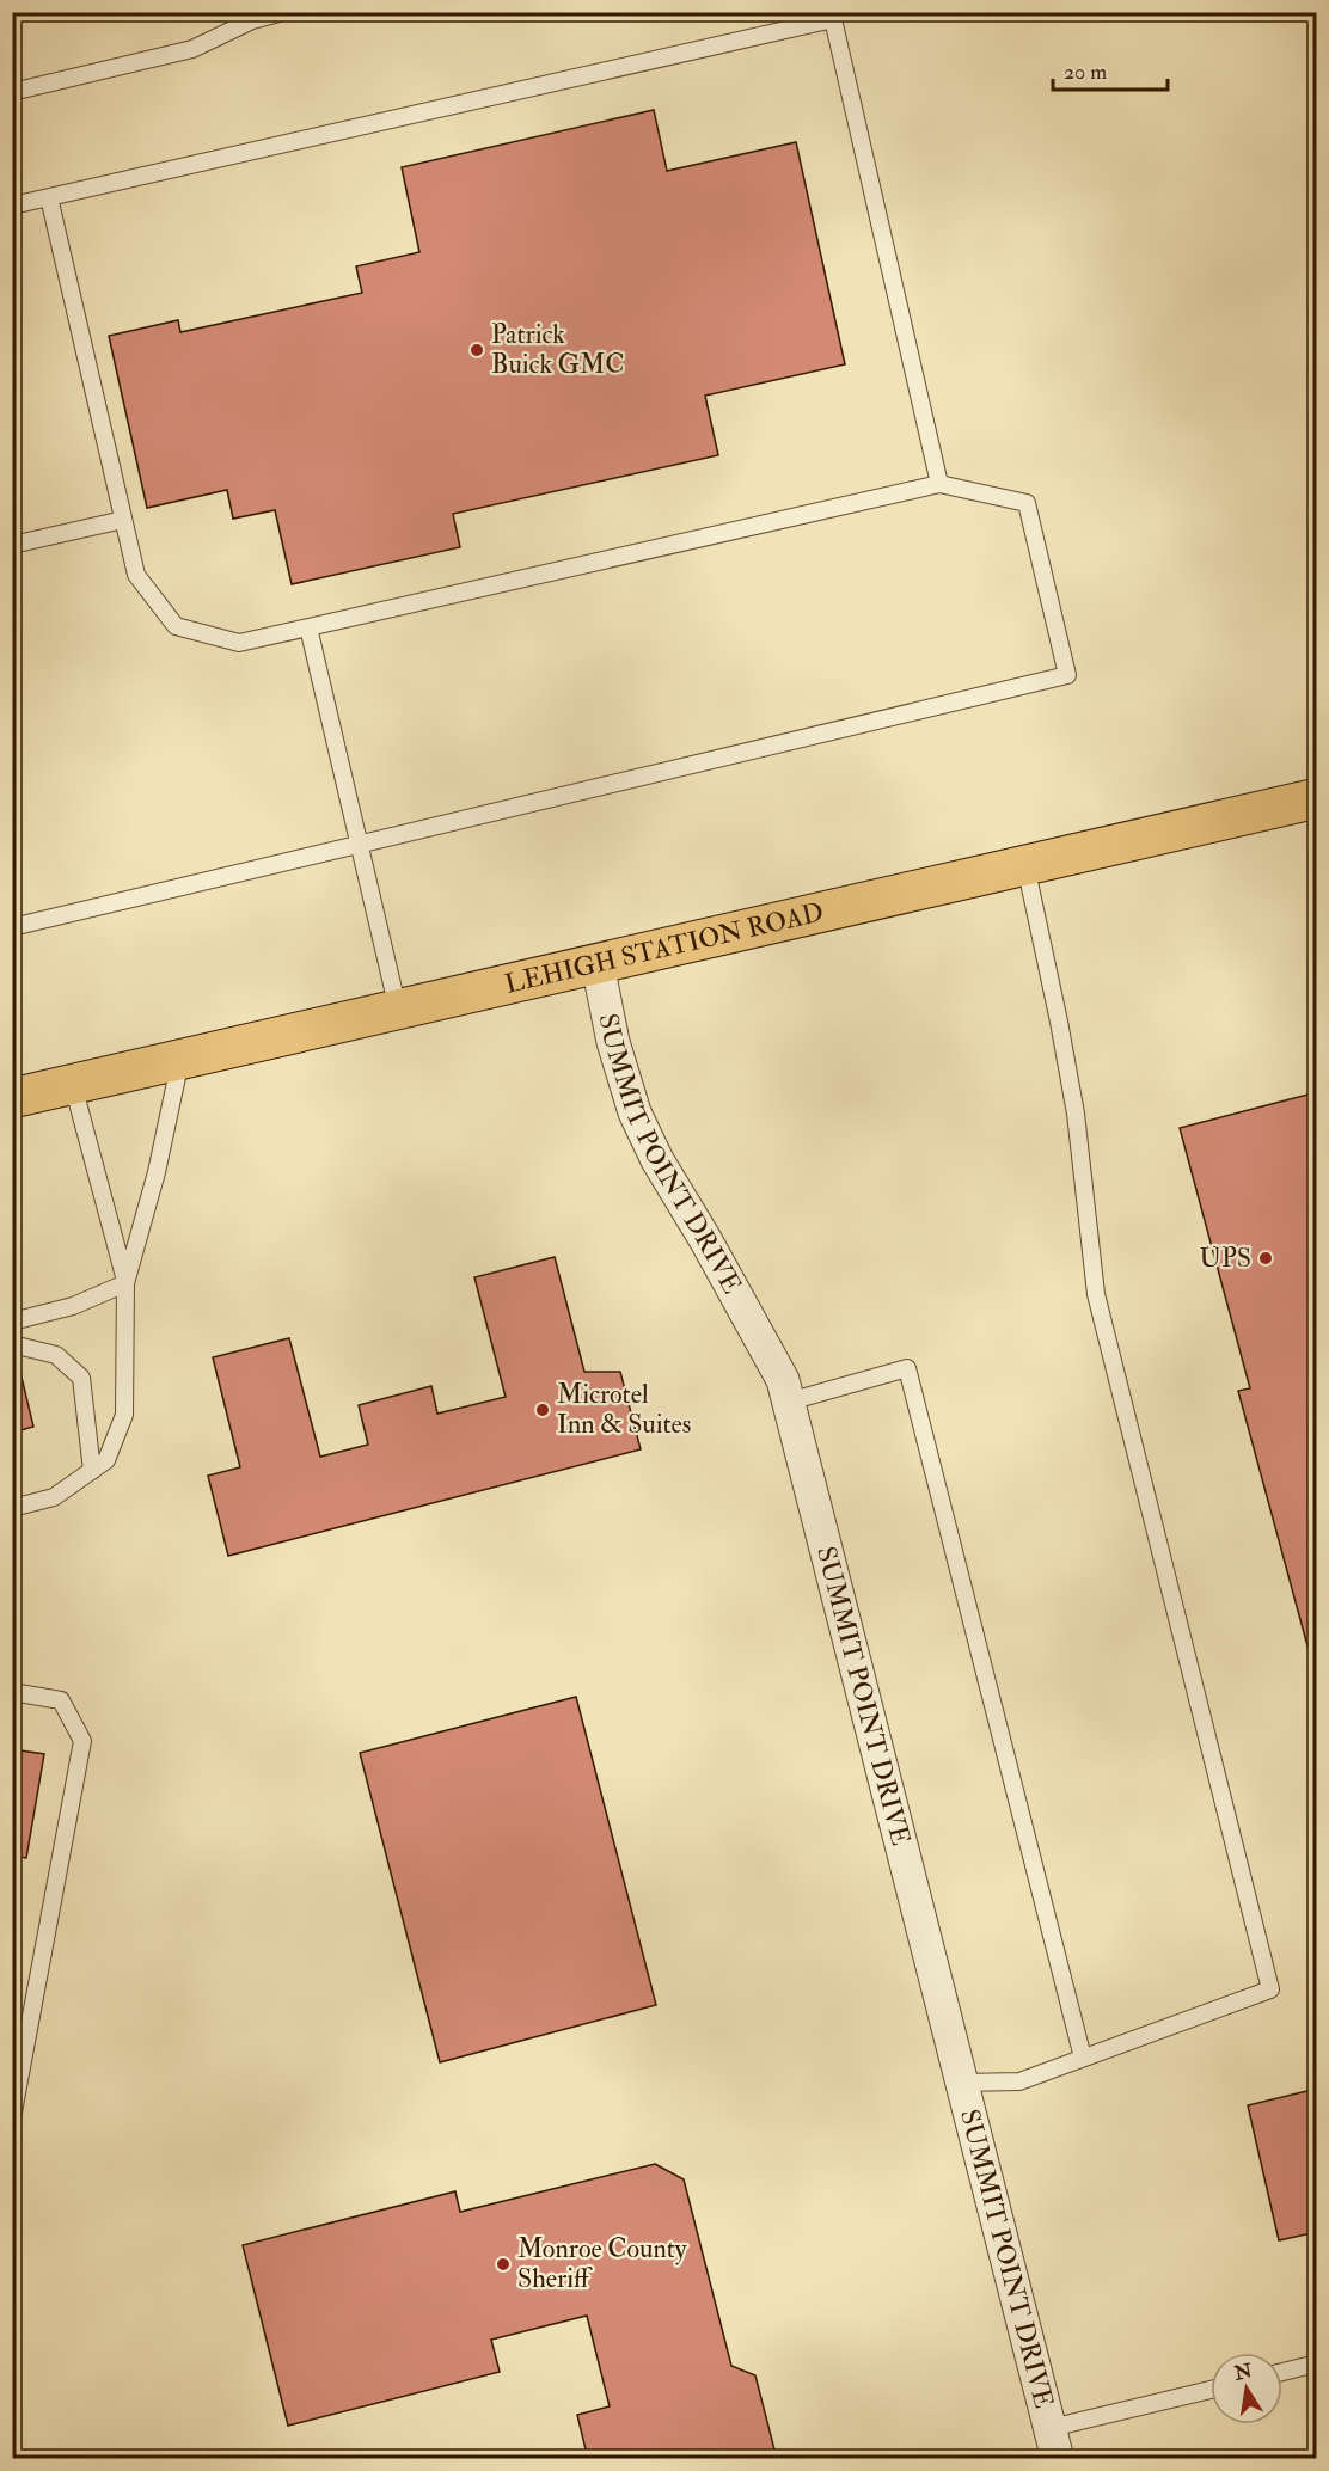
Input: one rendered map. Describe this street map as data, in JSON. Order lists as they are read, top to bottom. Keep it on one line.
{"streets":{"main road":["LEHIGH STATION ROAD"],"street":["SUMMIT POINT DRIVE"]},"crossings":[["LEHIGH STATION ROAD","SUMMIT POINT DRIVE"]],"places":["Patrick Buick GMC","UPS","Microtel Inn & Suites","Monroe County Sheriff"],"scale_bar":"20 m","north":"top"}
